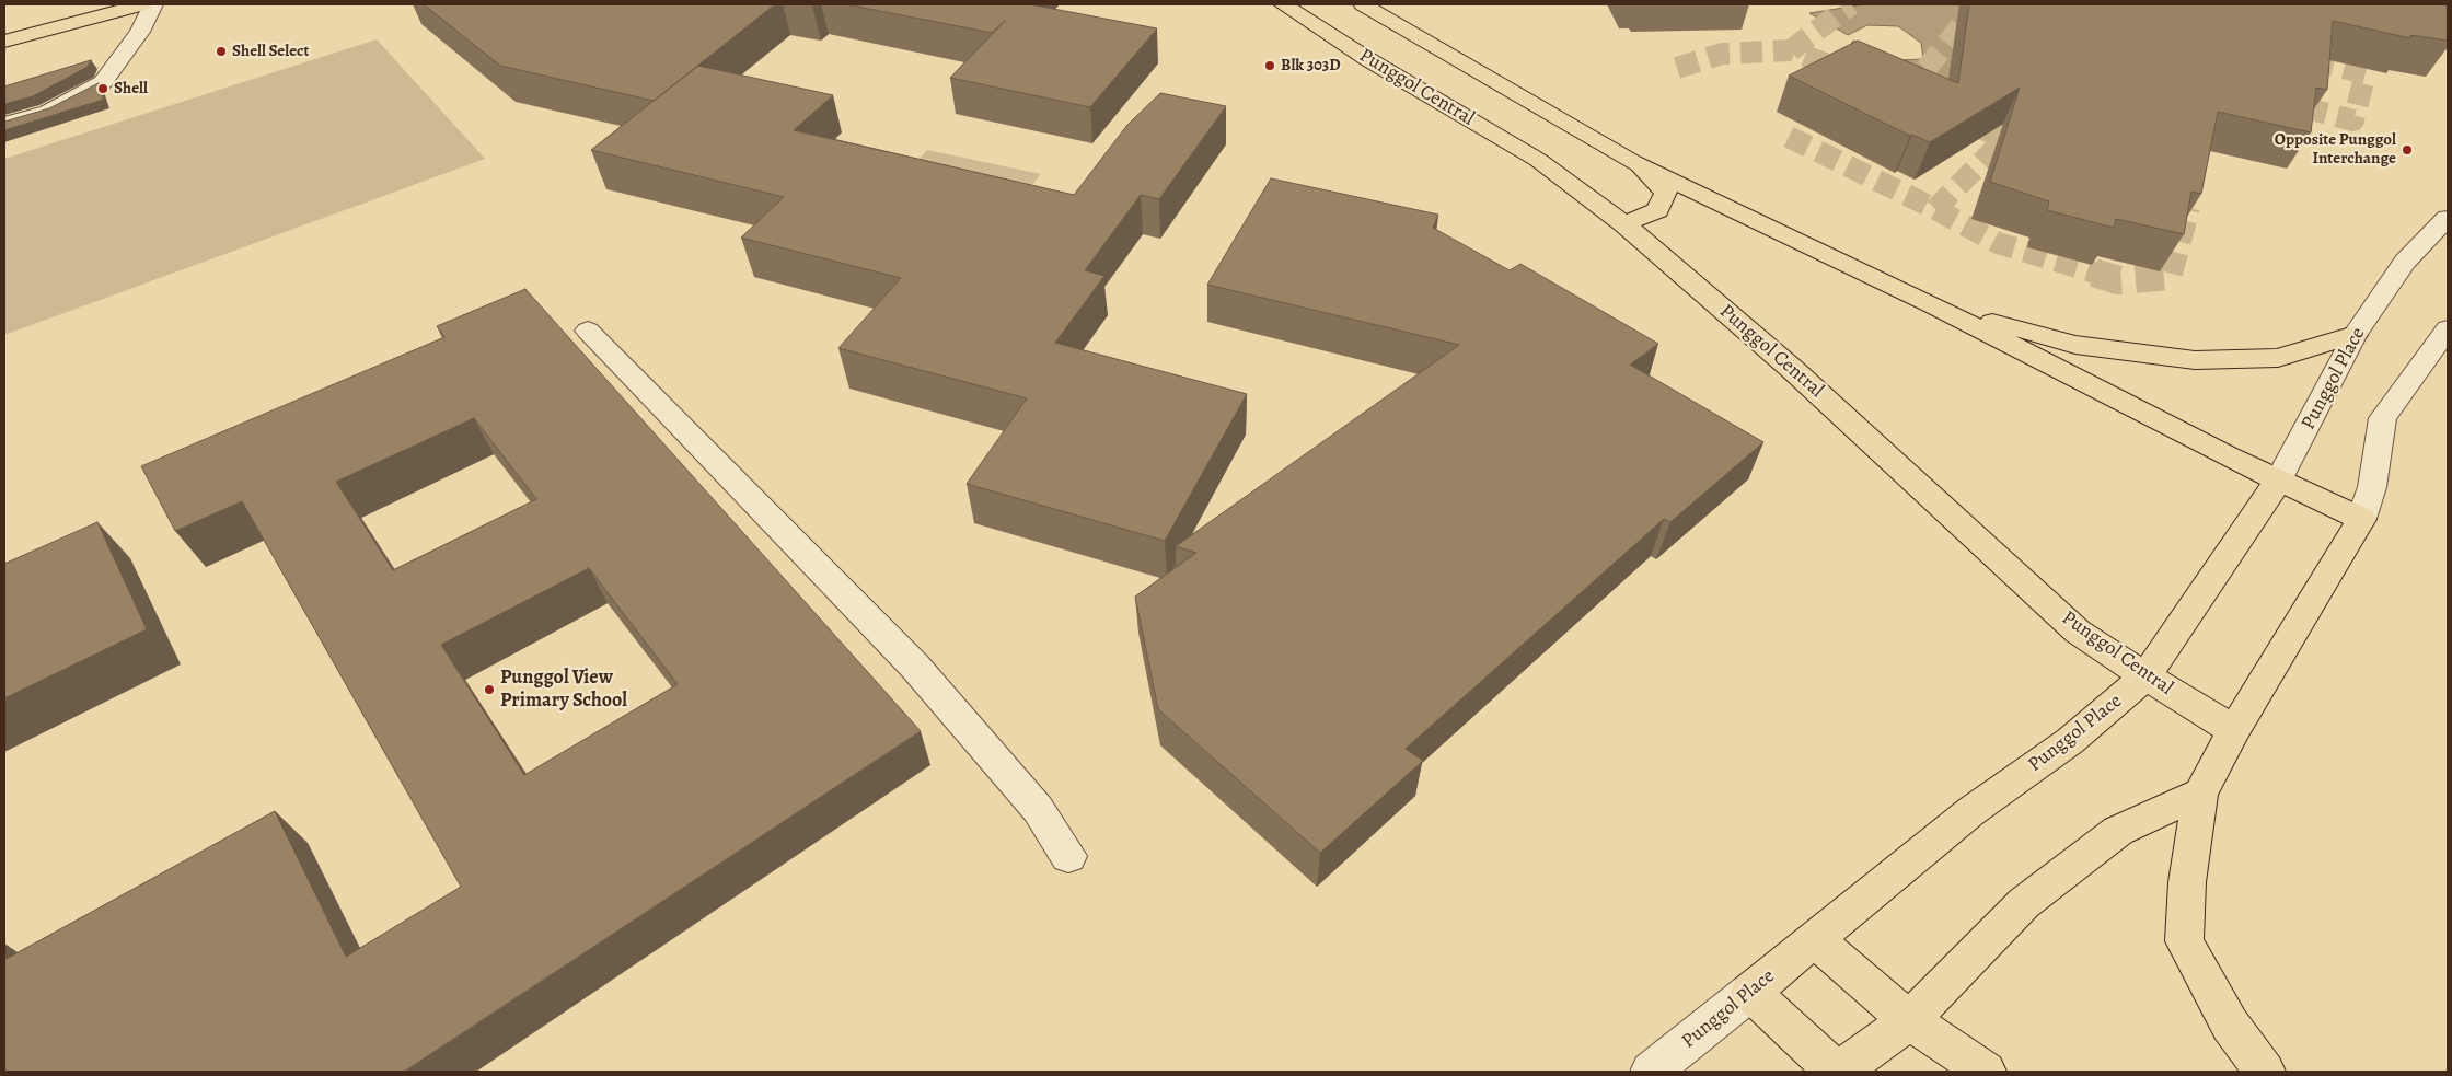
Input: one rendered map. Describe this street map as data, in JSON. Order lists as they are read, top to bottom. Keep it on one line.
{"streets":{"main road":["Punggol Central","Punggol Place"]},"crossings":[["Punggol Central","Punggol Place"]],"places":["Shell Select","Blk 303D","Shell","Opposite Punggol Interchange","Punggol View Primary School"]}
